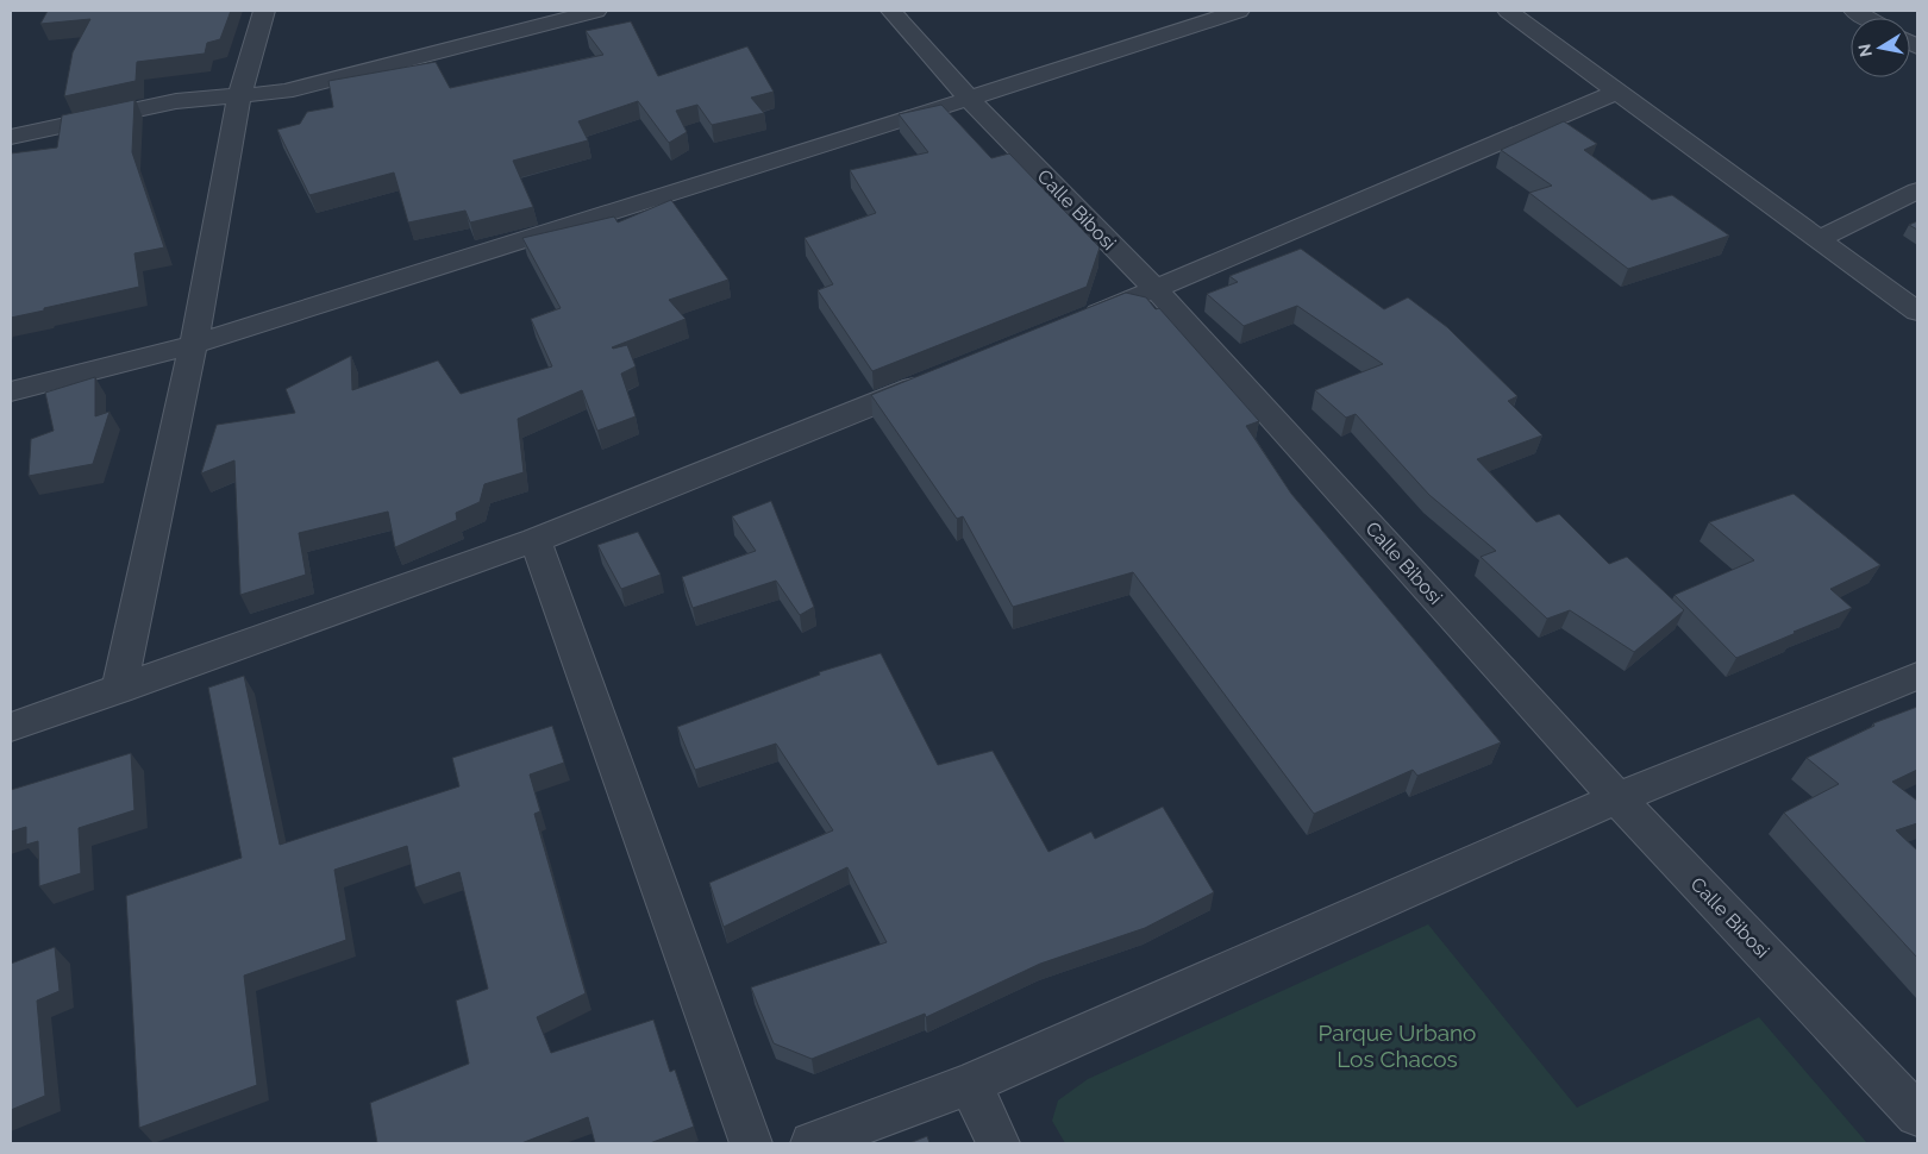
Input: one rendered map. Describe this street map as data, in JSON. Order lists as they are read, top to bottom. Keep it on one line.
{"streets":{"street":["Calle Bibosi"]},"parks":["Parque Urbano Los Chacos"],"north":"left"}
